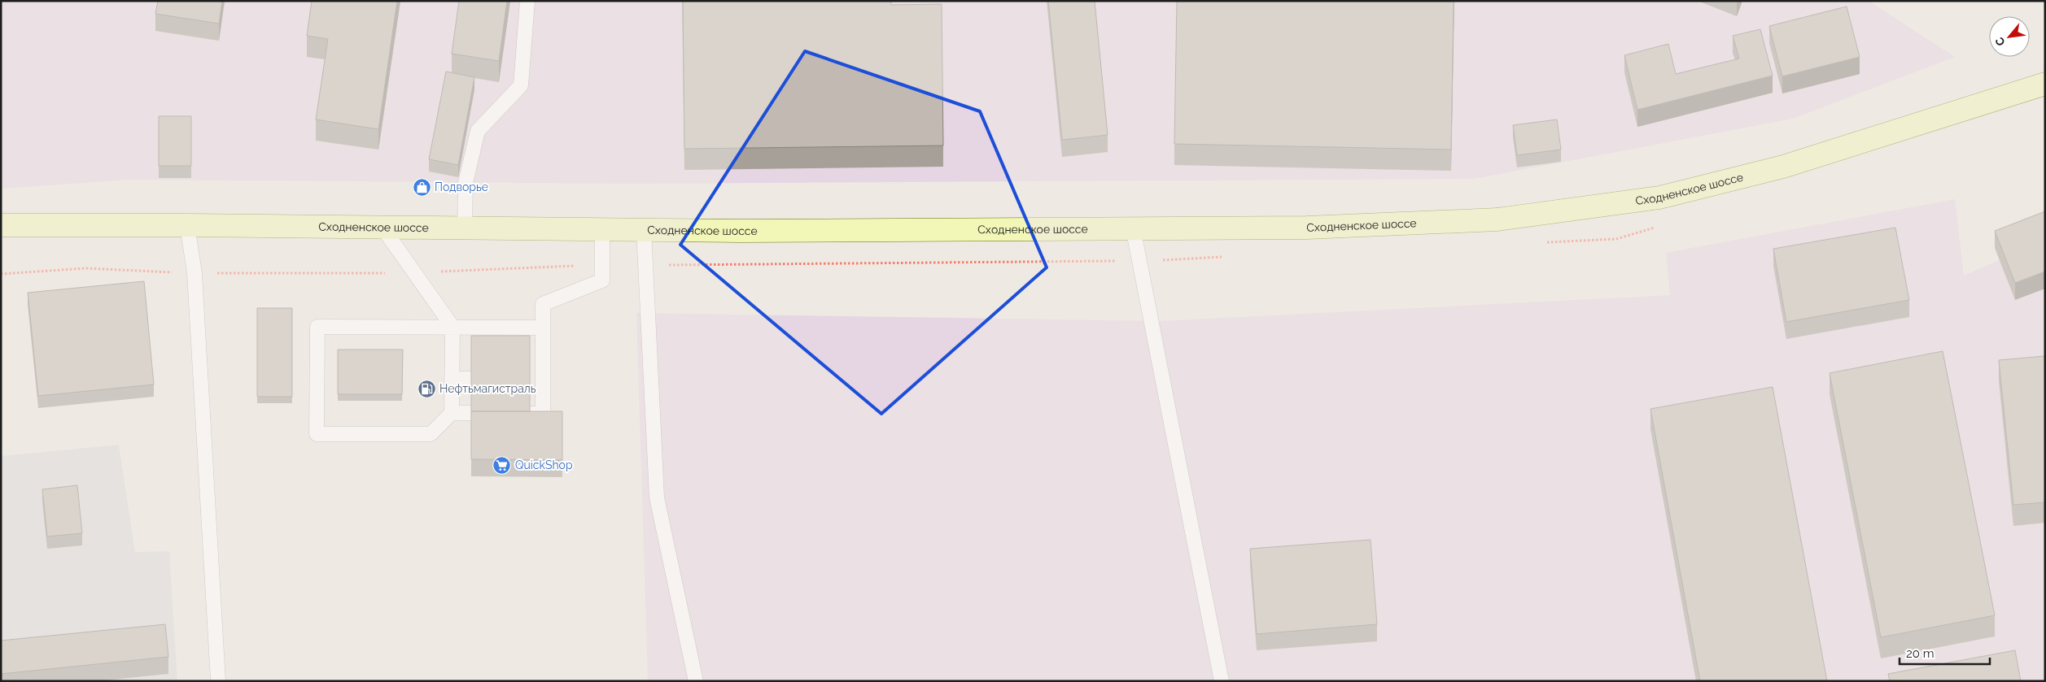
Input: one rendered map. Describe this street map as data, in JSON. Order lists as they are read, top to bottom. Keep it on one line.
{"streets":{"main road":["Сходненское шоссе"]},"places":{"shop":["Подворье"],"fuel station":["Нефтьмагистраль"],"supermarket":["QuickShop"]},"scale_bar":"20 m","north":"bottom left"}
